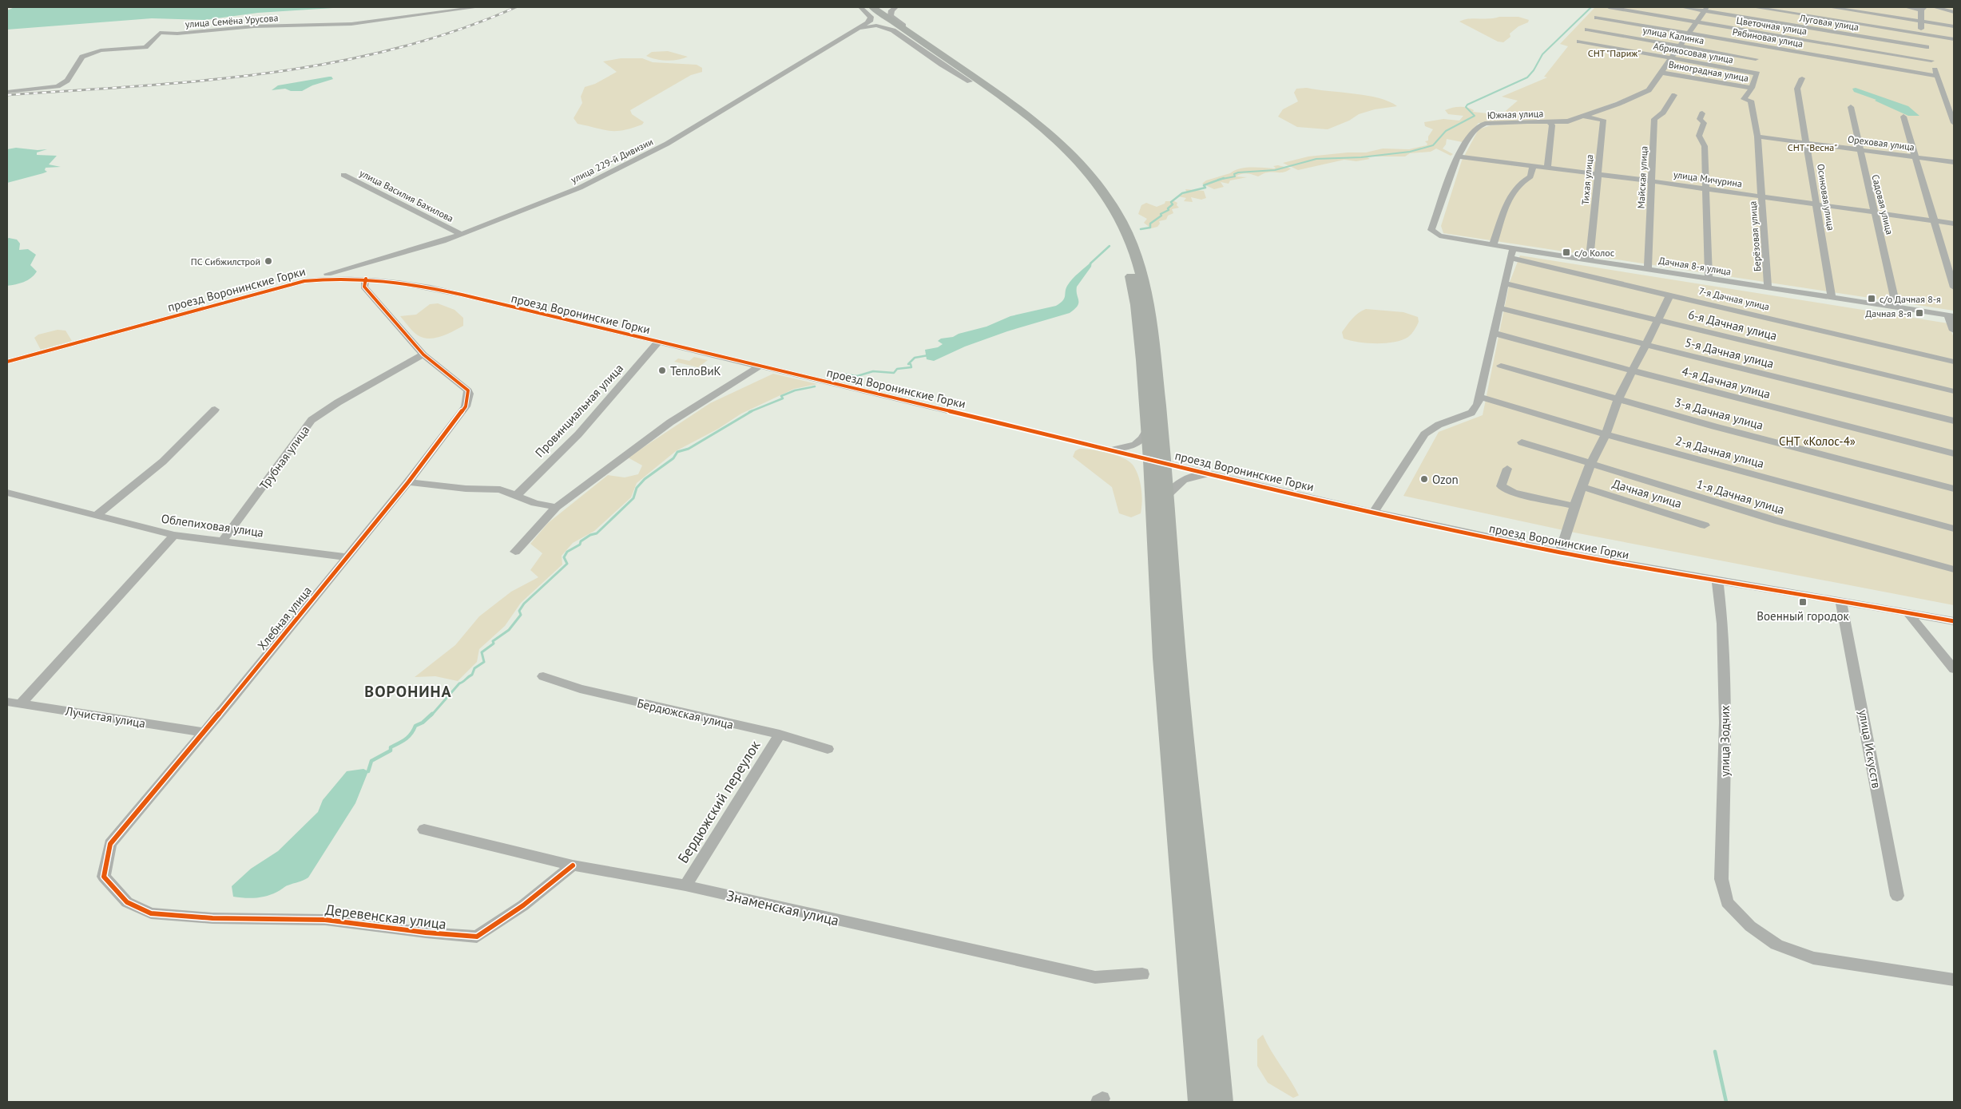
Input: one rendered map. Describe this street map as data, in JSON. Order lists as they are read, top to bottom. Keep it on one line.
{"streets":{"street":["улица Семёна Урусова","Луговая улица","Цветочная улица","улица Калинка","Рябиновая улица","Абрикосовая улица","Виноградная улица","Южная улица","Ореховая улица","улица 229-й Дивизии","Майская улица","улица Мичурина","Тихая улица","улица Василия Бахилова","Осиновая улица","Садовая улица","Берёзовая улица","Дачная 8-я улица","проезд Воронинские Горки","7-я Дачная улица","6-я Дачная улица","5-я Дачная улица","4-я Дачная улица","Провинциальная улица","3-я Дачная улица","2-я Дачная улица","Трубная улица","Дачная улица","1-я Дачная улица","Облепиховая улица","Хлебная улица","Бердюжская улица","Лучистая улица","улица Зодчих","улица Искусств","Бердюжский переулок","Знаменская улица","Деревенская улица"]},"crossings":[["Луговая улица","Южная улица"],["Цветочная улица","Южная улица"],["улица Калинка","Южная улица"],["Рябиновая улица","Южная улица"],["Абрикосовая улица","Южная улица"],["Абрикосовая улица","Берёзовая улица"],["Виноградная улица","Южная улица"],["Виноградная улица","Берёзовая улица"],["Южная улица","улица Мичурина"],["Южная улица","Тихая улица"],["Южная улица","Дачная 8-я улица"],["Ореховая улица","Осиновая улица"],["Ореховая улица","Садовая улица"],["Ореховая улица","Берёзовая улица"],["улица 229-й Дивизии","улица Василия Бахилова"],["Майская улица","улица Мичурина"],["Майская улица","Дачная 8-я улица"],["улица Мичурина","Тихая улица"],["улица Мичурина","Осиновая улица"],["улица Мичурина","Садовая улица"],["улица Мичурина","Берёзовая улица"],["Тихая улица","Дачная 8-я улица"],["Осиновая улица","Дачная 8-я улица"],["Садовая улица","Дачная 8-я улица"],["Берёзовая улица","Дачная 8-я улица"],["Дачная 8-я улица","7-я Дачная улица"],["проезд Воронинские Горки","Провинциальная улица"],["проезд Воронинские Горки","улица Зодчих"],["проезд Воронинские Горки","улица Искусств"],["Трубная улица","Облепиховая улица"],["Трубная улица","Хлебная улица"],["Облепиховая улица","Хлебная улица"],["Хлебная улица","Лучистая улица"],["Хлебная улица","Деревенская улица"],["Бердюжская улица","Бердюжский переулок"],["Бердюжский переулок","Знаменская улица"],["Знаменская улица","Деревенская улица"]],"districts":["ВОРОНИНА"],"parks":["СНТ \"Париж\"","СНТ \"Весна\"","СНТ «Колос-4»"],"places":{"transit":["с/о Колос","с/о Дачная 8-я","Дачная 8-я","Военный городок"],"other":["ПС Сибжилстрой","ТеплоВиК","Ozon"]}}
